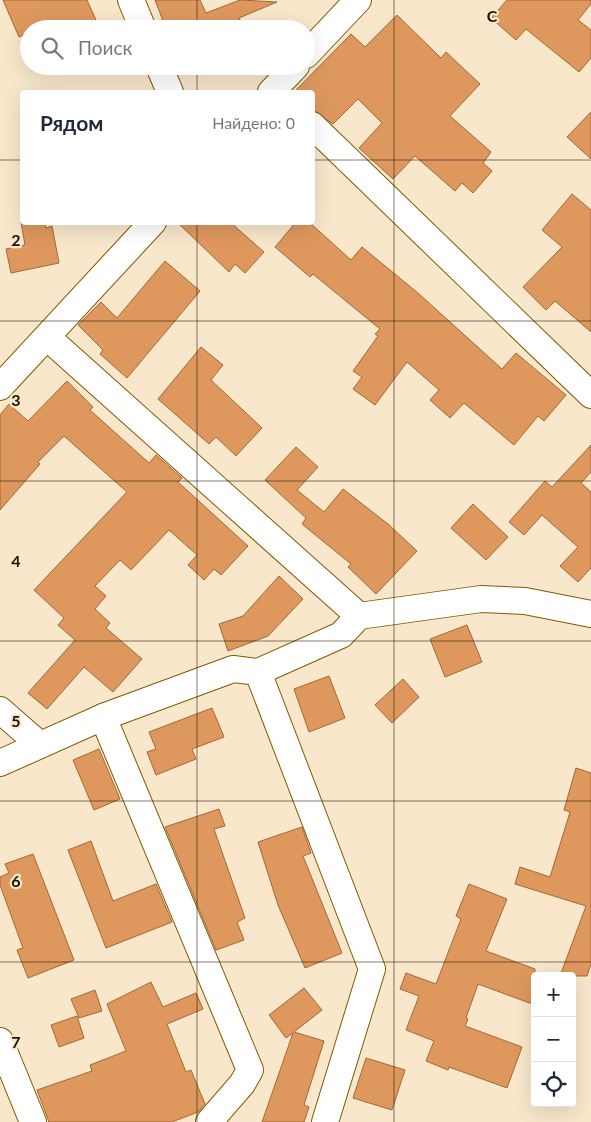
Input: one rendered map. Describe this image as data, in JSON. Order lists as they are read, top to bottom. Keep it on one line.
{"page":{"search":"Поиск","heading":["Рядом","Найдено: 0"],"map_buttons":["+","−"]},"grid":{"columns":["C"],"rows":["2","3","4","5","6","7"]}}
